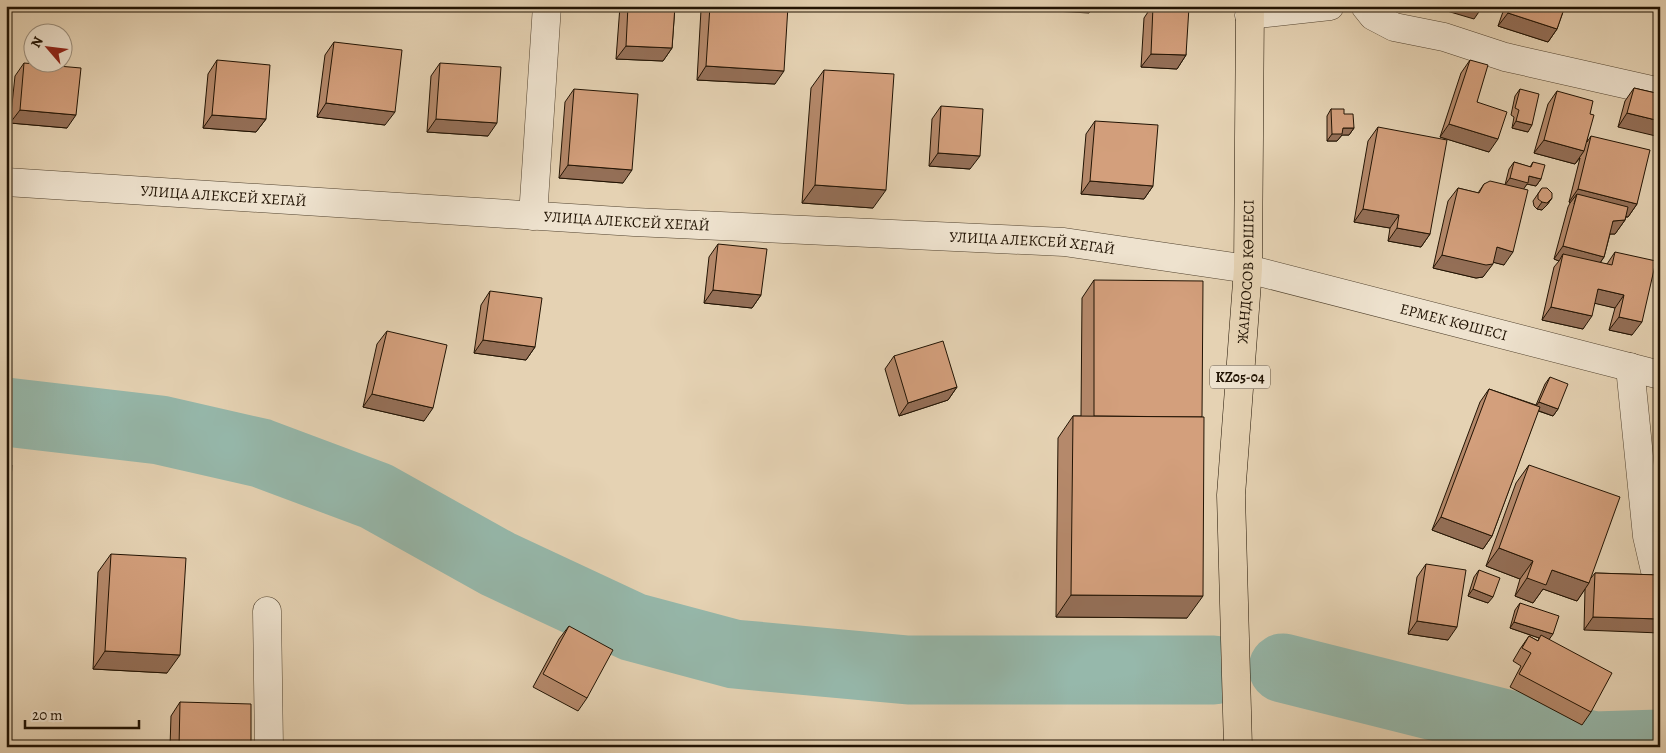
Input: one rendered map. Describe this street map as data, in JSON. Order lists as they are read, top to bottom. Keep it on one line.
{"streets":{"main road":["ЖАНДОСОВ КӨШЕСІ","KZ05-04"],"street":["УЛИЦА АЛЕКСЕЙ ХЕГАЙ","ЕРМЕК КӨШЕСІ"]},"crossings":[["УЛИЦА АЛЕКСЕЙ ХЕГАЙ","ЖАНДОСОВ КӨШЕСІ"],["УЛИЦА АЛЕКСЕЙ ХЕГАЙ","ЕРМЕК КӨШЕСІ"],["ЖАНДОСОВ КӨШЕСІ","ЕРМЕК КӨШЕСІ"]],"scale_bar":"20 m","north":"top left"}
